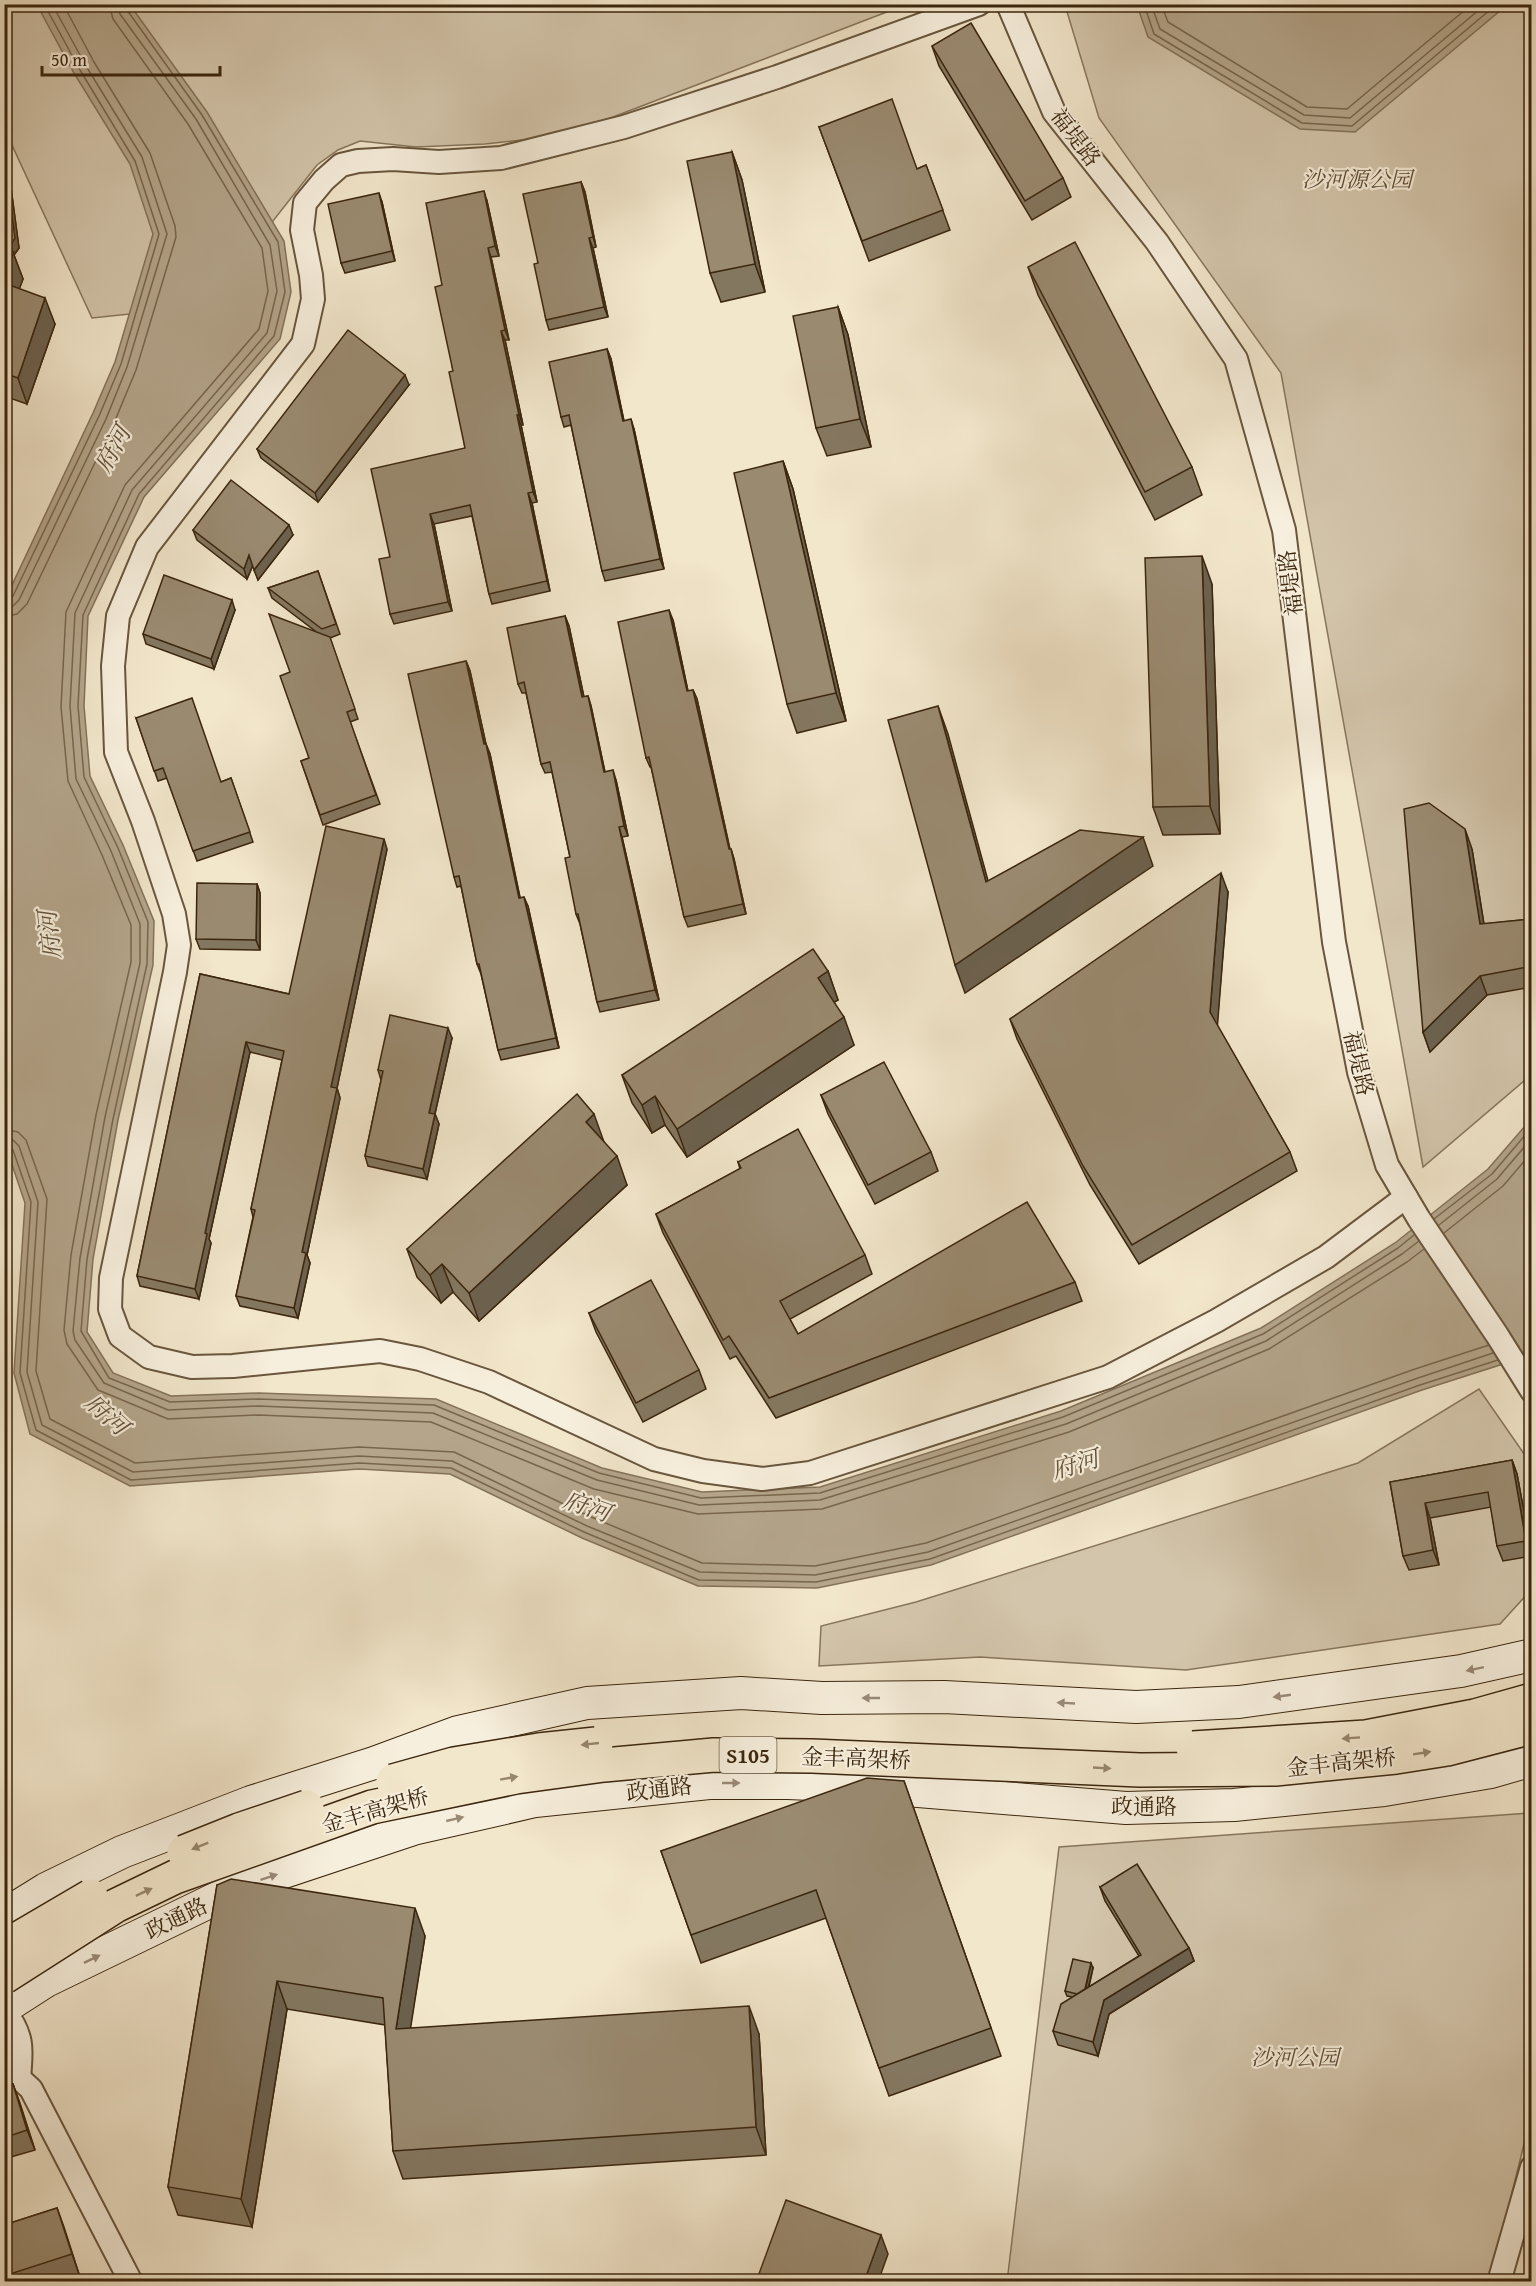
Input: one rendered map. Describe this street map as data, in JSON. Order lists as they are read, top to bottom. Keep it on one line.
{"streets":{"highway":["S105","金丰高架桥"],"main road":["政通路"],"street":["福堤路"]},"water":["府河"],"parks":["沙河源公园","沙河公园"],"scale_bar":"50 m"}
